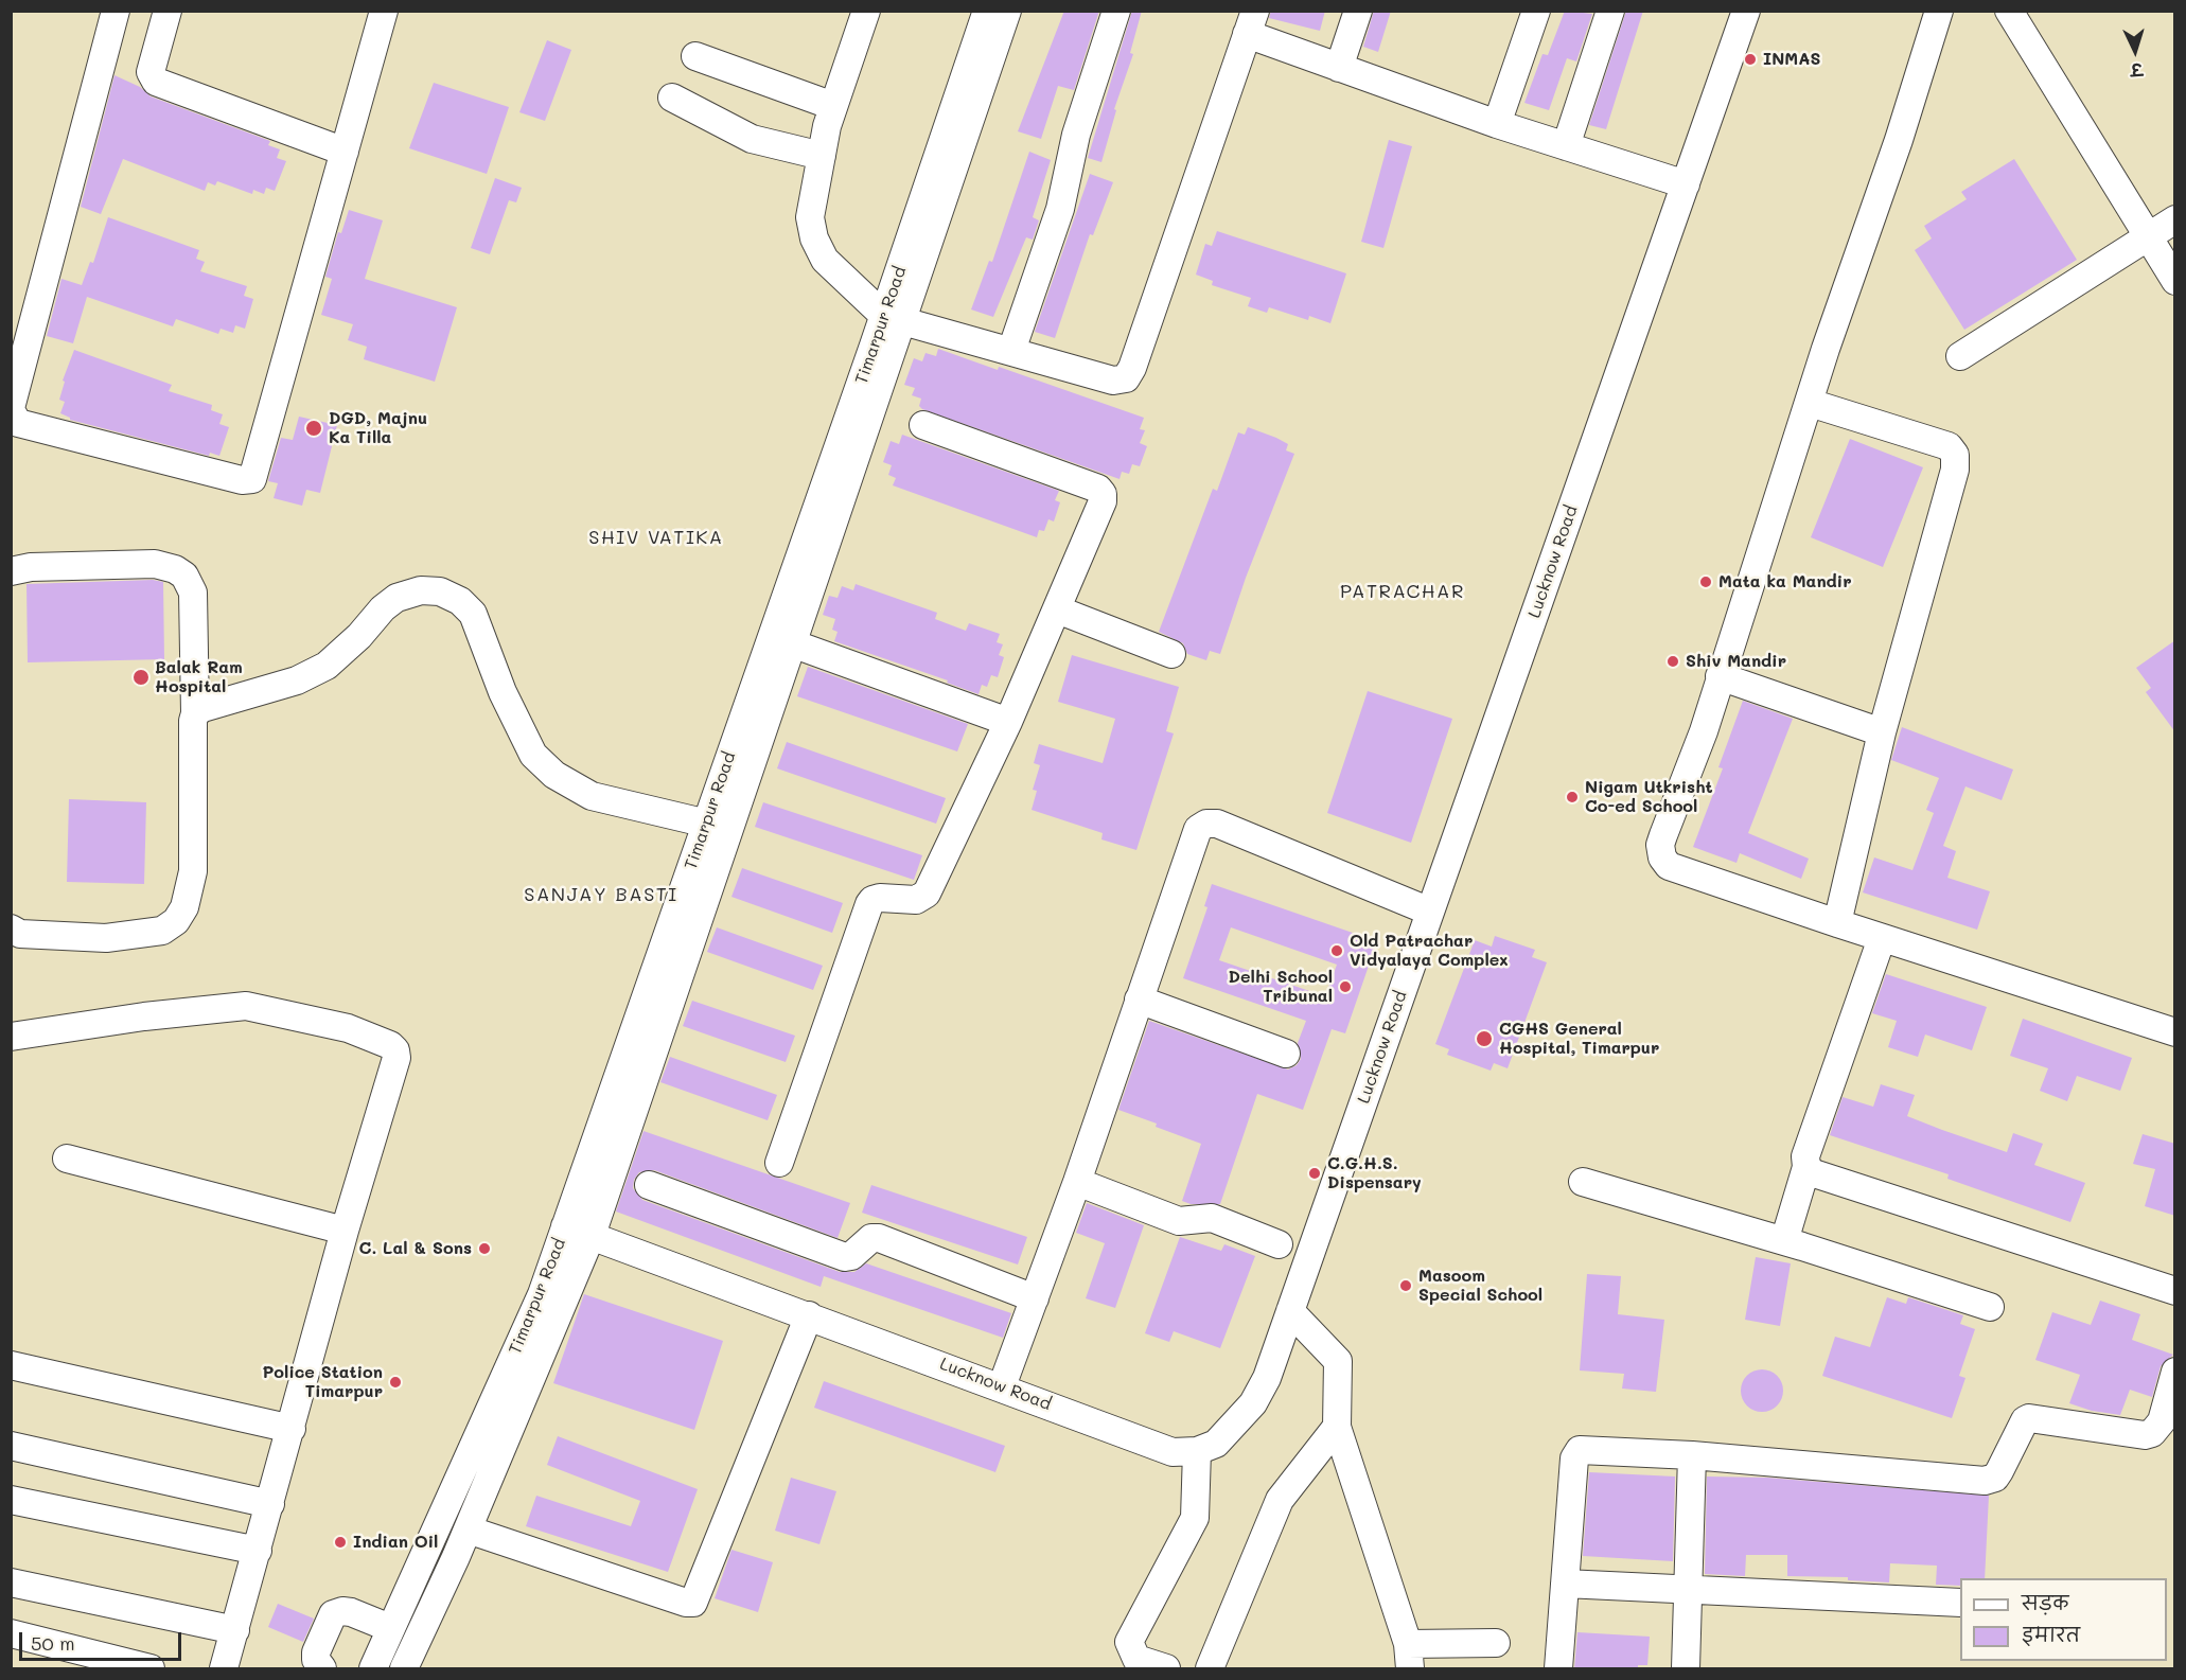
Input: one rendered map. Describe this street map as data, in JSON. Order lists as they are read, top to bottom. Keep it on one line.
{"streets":{"street":["Timarpur Road","Lucknow Road"]},"crossings":[["Timarpur Road","Lucknow Road"]],"districts":["SHIV VATIKA","PATRACHAR","SANJAY BASTI"],"places":["INMAS","DGD, Majnu Ka Tilla","Mata ka Mandir","Shiv Mandir","Balak Ram Hospital","Nigam Utkrisht Co-ed School","Old Patrachar Vidyalaya Complex","Delhi School Tribunal","CGHS General Hospital, Timarpur","C.G.H.S. Dispensary","C. Lal & Sons","Masoom Special School","Police Station Timarpur","Indian Oil"],"legend":["सड़क","इमारत"],"scale_bar":"50 m","north":"bottom"}
